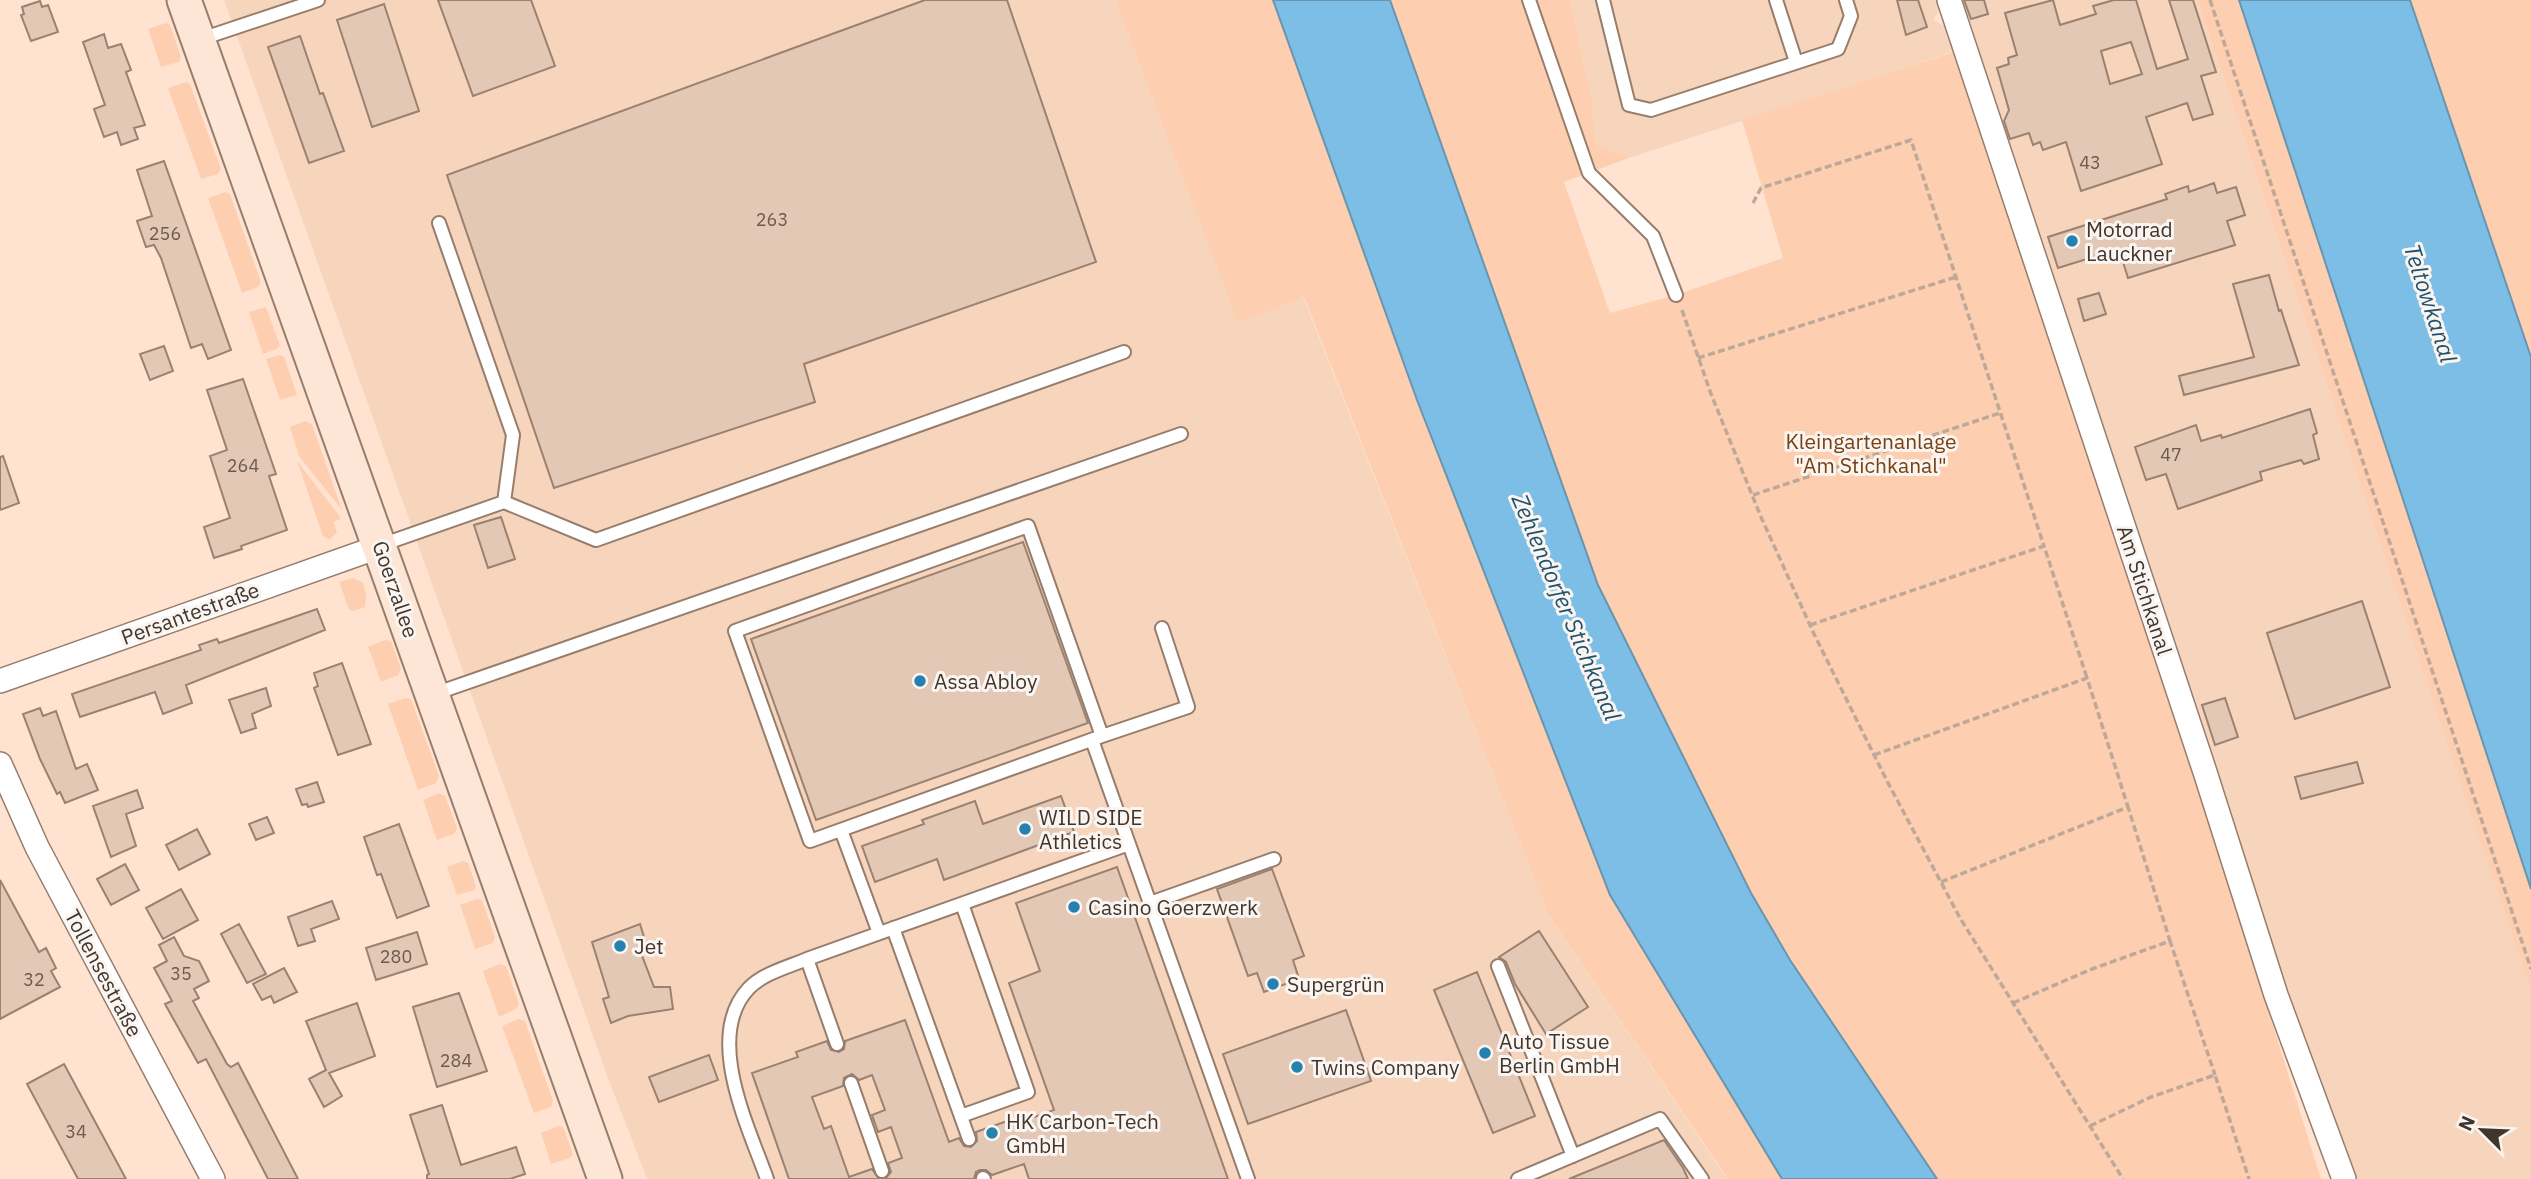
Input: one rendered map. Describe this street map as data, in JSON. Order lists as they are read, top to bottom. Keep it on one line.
{"streets":{"main road":["Goerzallee"],"street":["Am Stichkanal","Persantestraße","Tollensestraße"]},"crossings":[["Goerzallee","Persantestraße"]],"water":["Teltowkanal","Zehlendorfer Stichkanal"],"parks":["Kleingartenanlage \"Am Stichkanal\""],"places":["Motorrad Lauckner","Assa Abloy","WILD SIDE Athletics","Casino Goerzwerk","Jet","Supergrün","Auto Tissue Berlin GmbH","Twins Company","HK Carbon-Tech GmbH"],"house_numbers":["43","263","256","47","264","280","35","32","284","34"],"north":"top left"}
